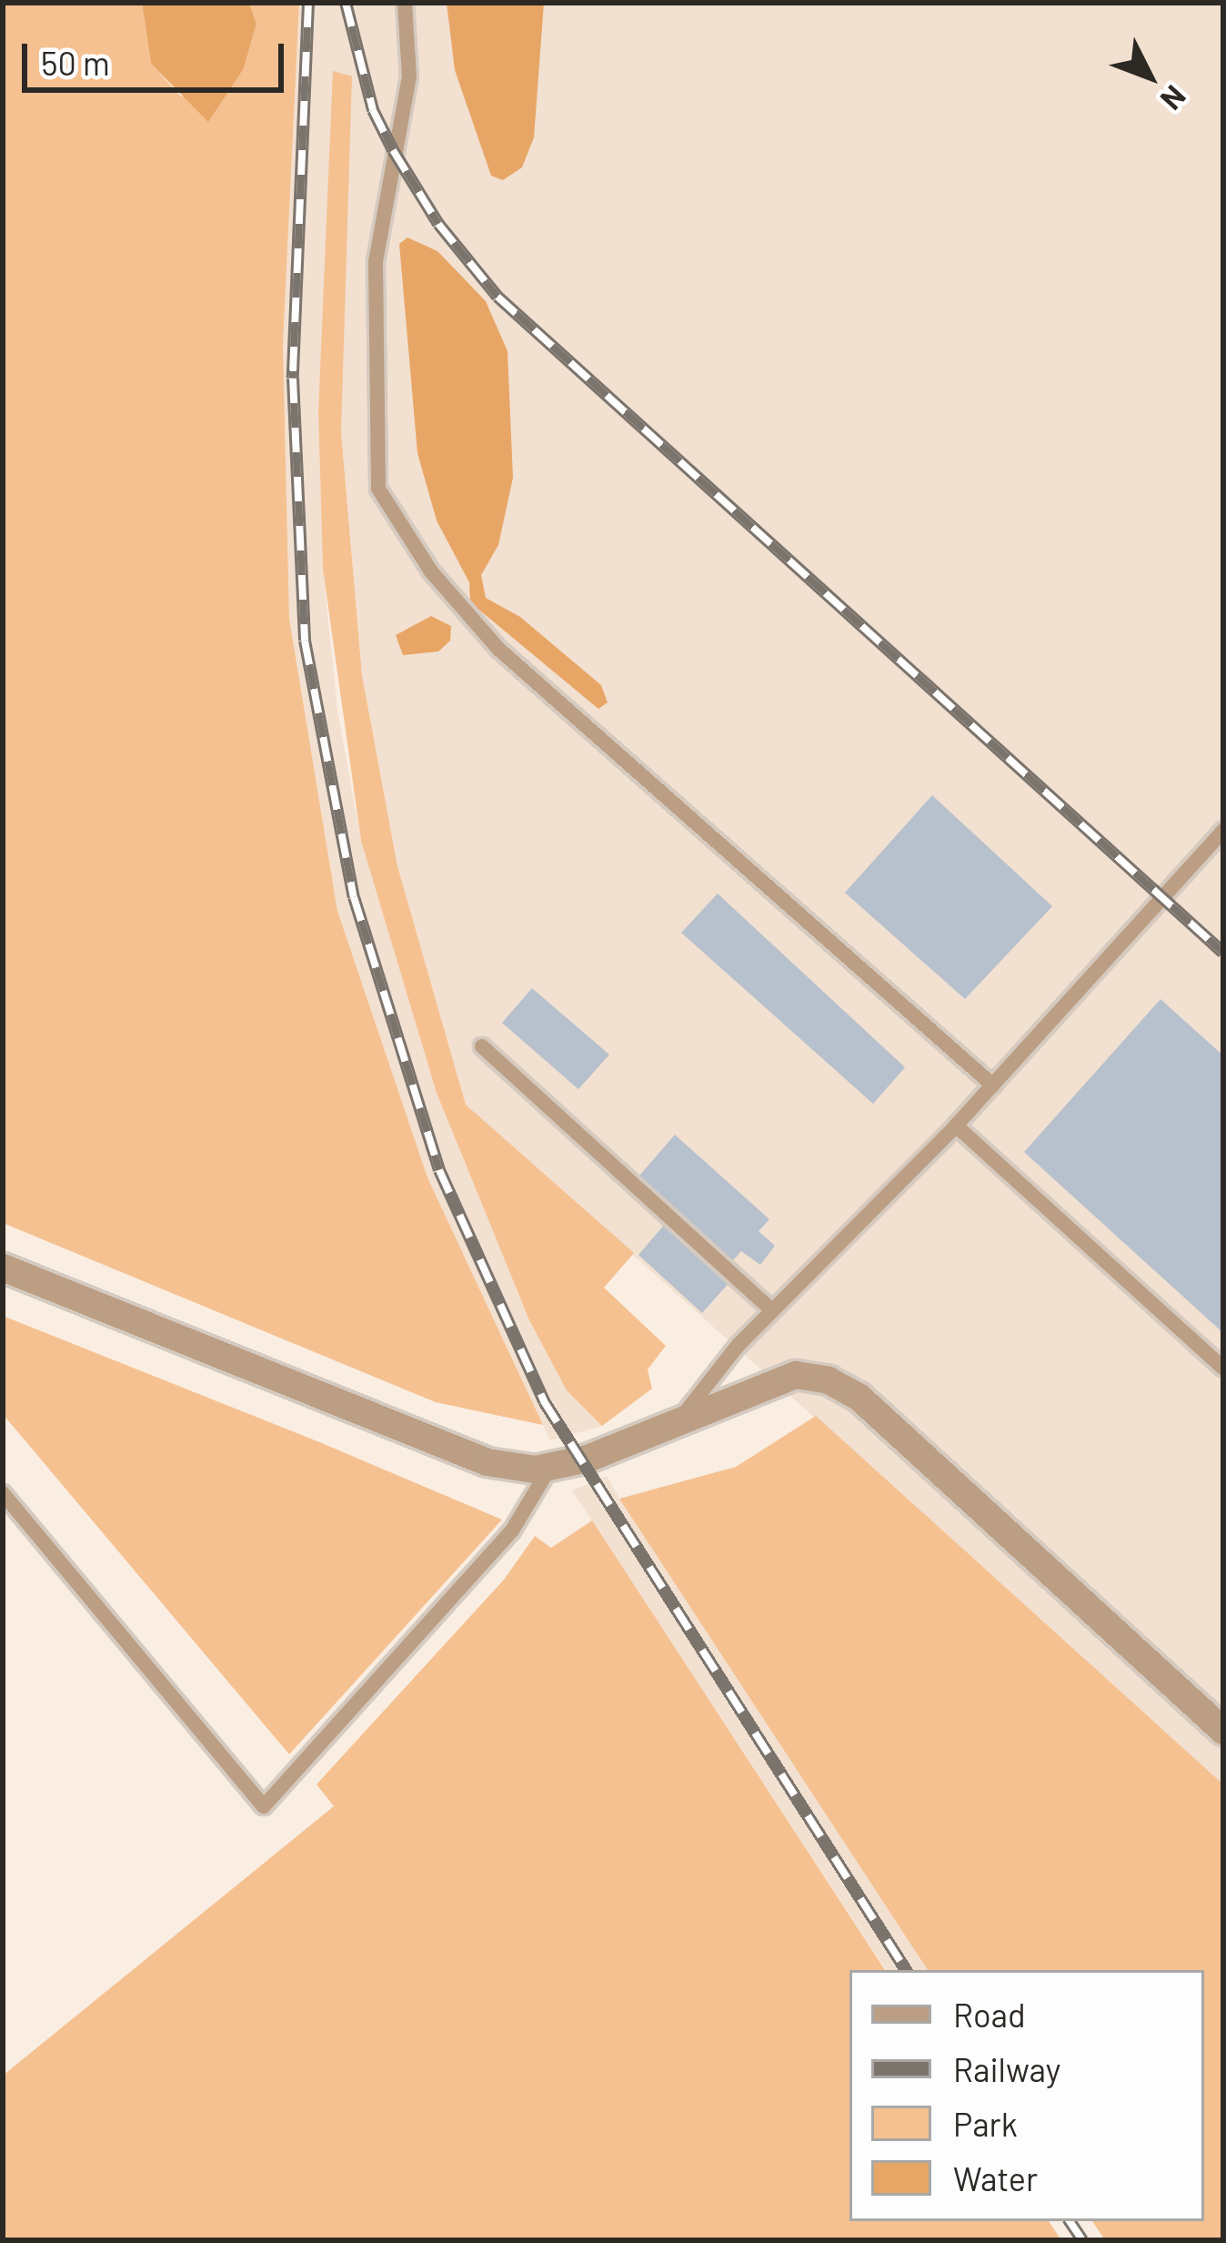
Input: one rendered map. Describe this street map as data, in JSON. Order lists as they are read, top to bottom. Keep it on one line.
{"legend":["Road","Railway","Park","Water"],"scale_bar":"50 m","north":"bottom right"}
